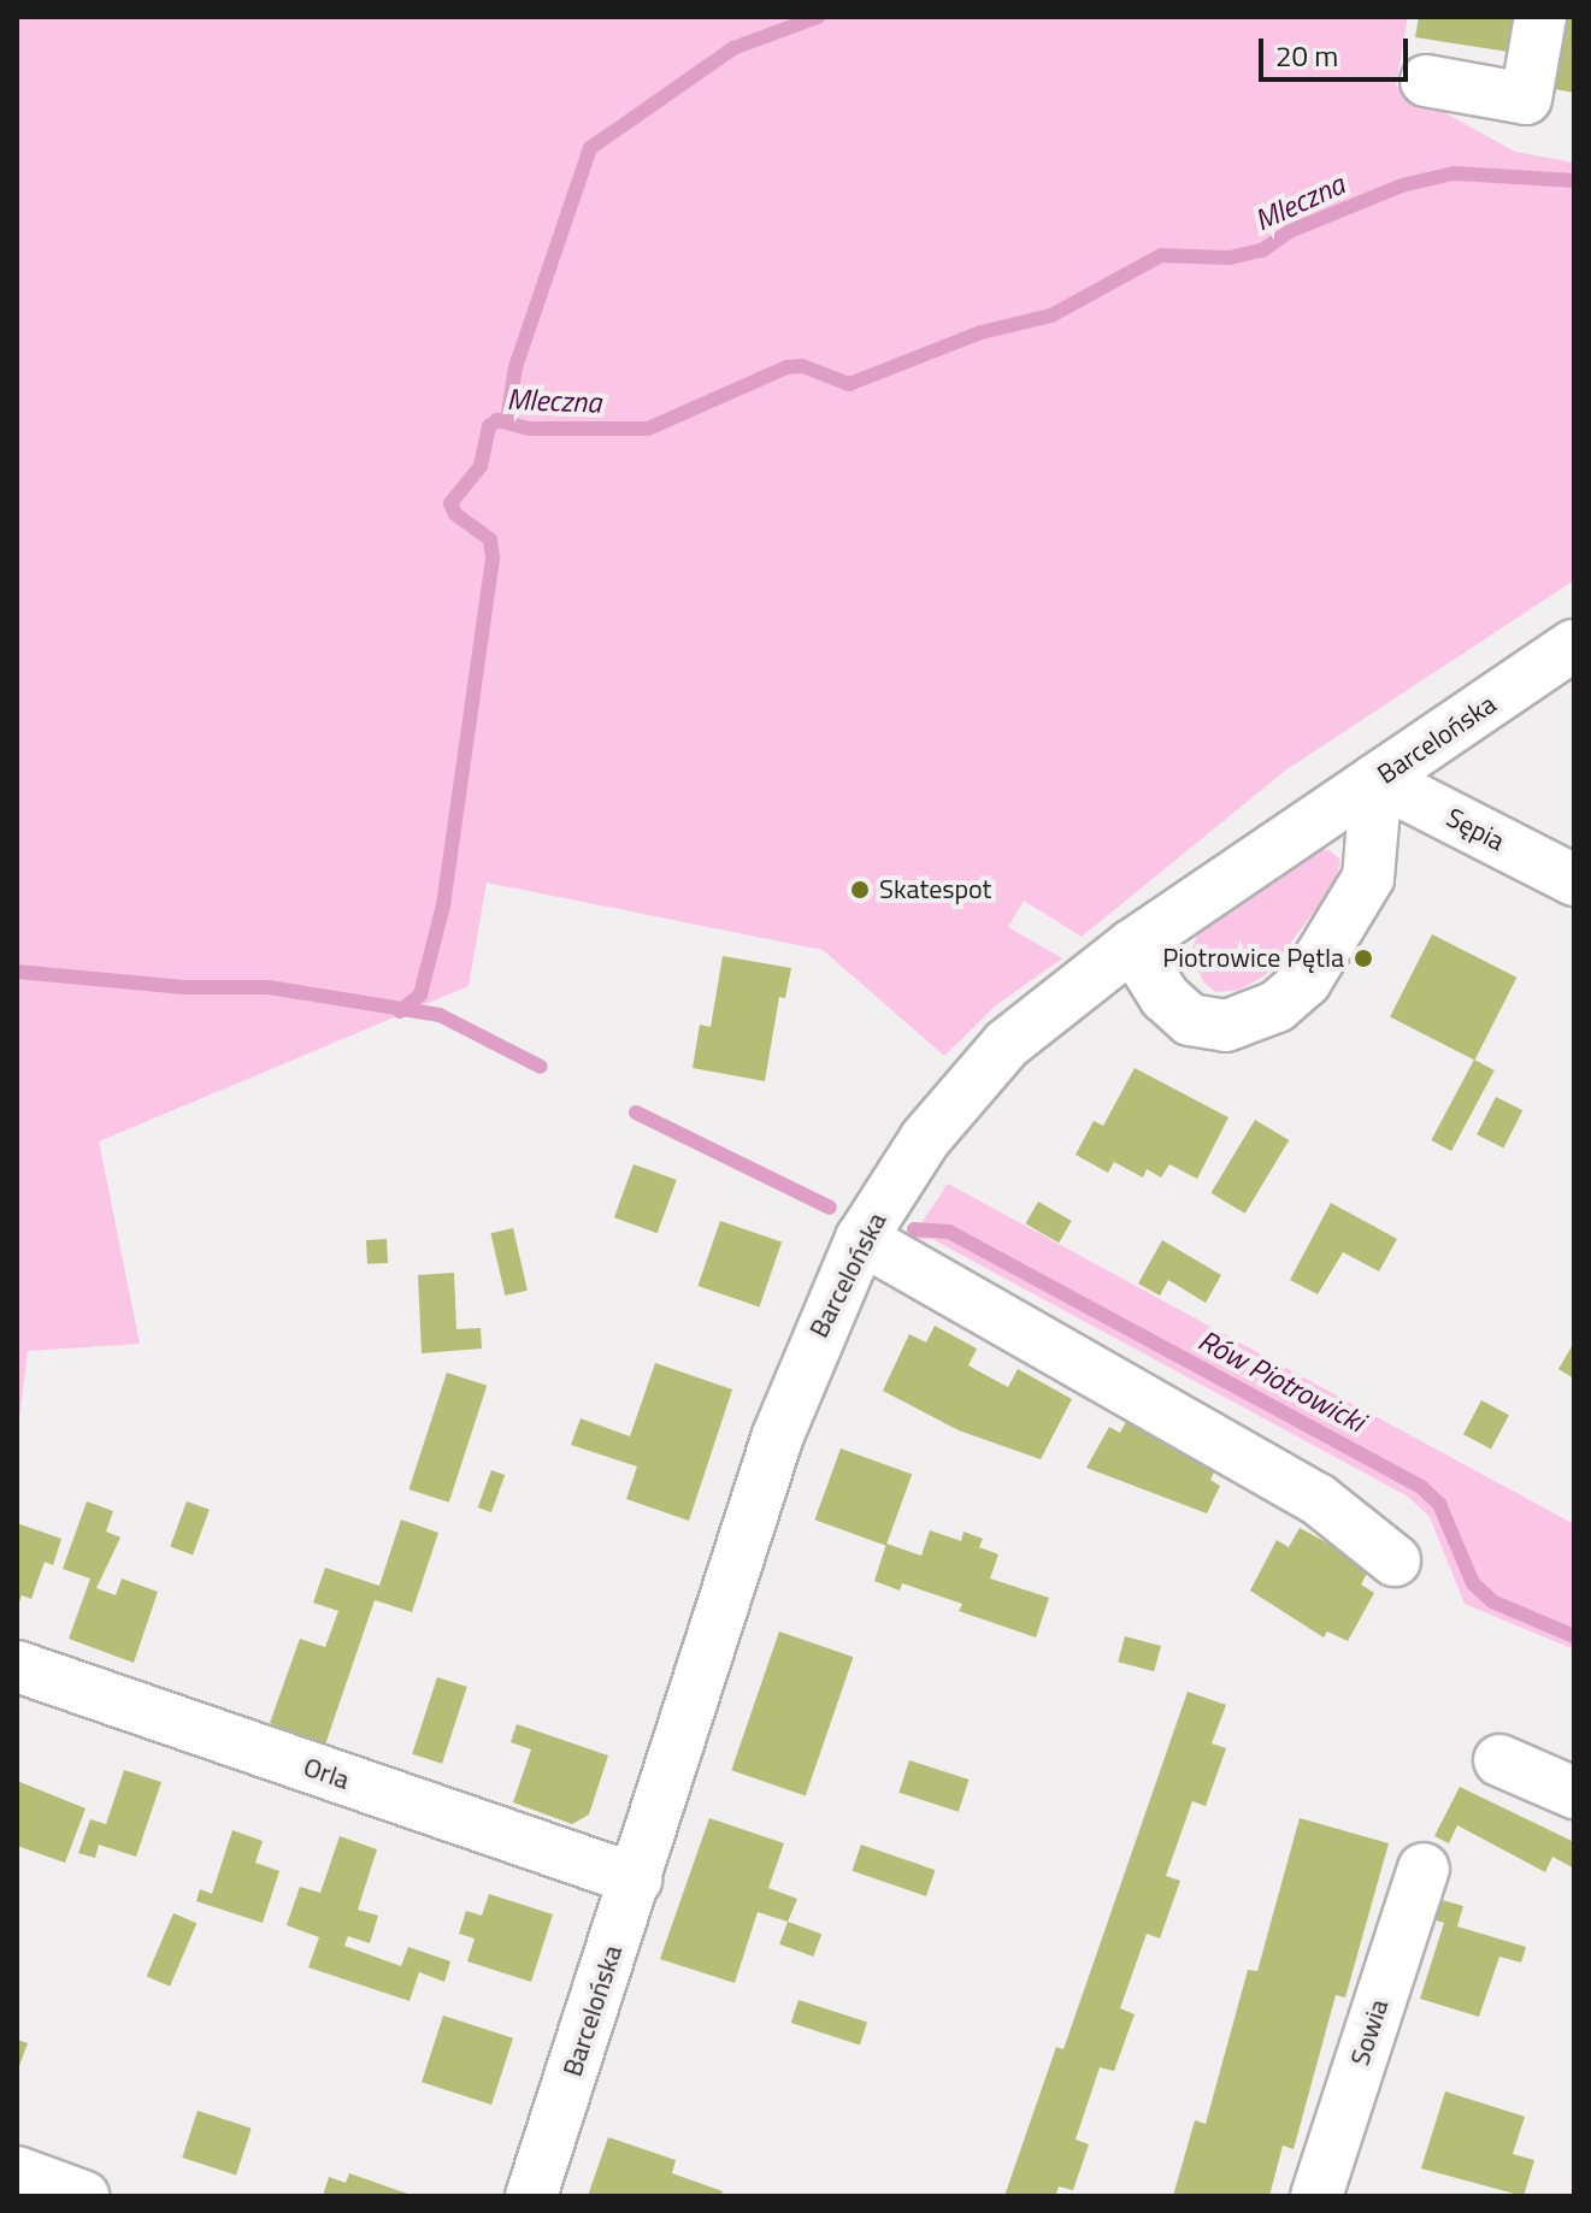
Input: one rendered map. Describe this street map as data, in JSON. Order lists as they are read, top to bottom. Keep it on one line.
{"streets":{"street":["Barcelońska","Sępia","Orla","Sowia"]},"crossings":[["Barcelońska","Sępia"],["Barcelońska","Orla"]],"water":["Mleczna","Rów Piotrowicki"],"places":["Skatespot","Piotrowice Pętla"],"scale_bar":"20 m"}
